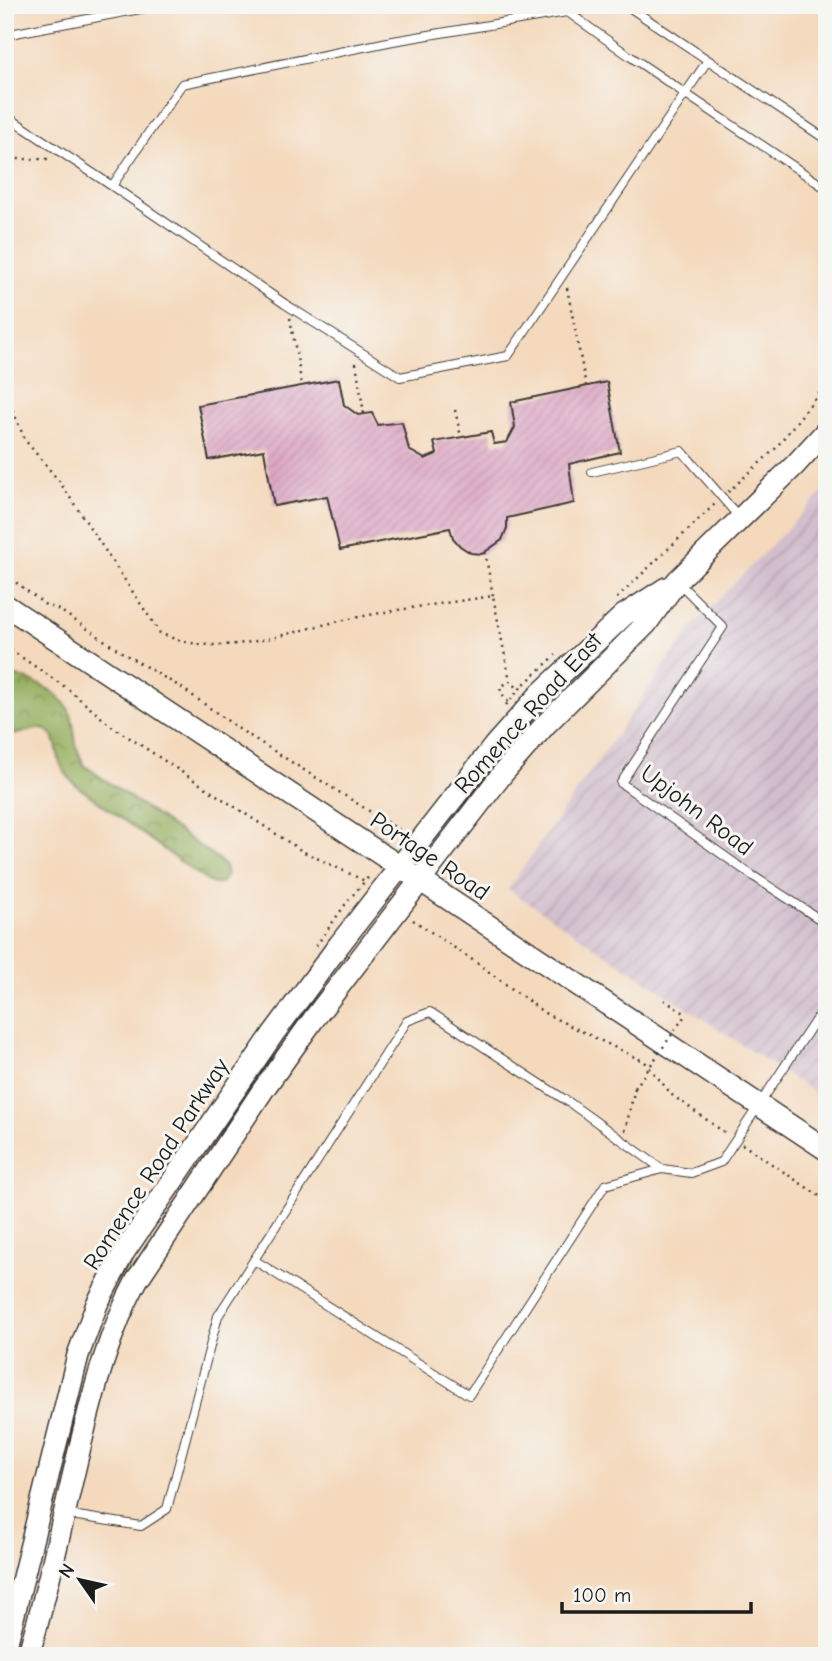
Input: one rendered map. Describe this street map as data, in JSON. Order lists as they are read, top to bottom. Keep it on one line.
{"streets":{"street":["Romence Road East","Portage Road","Romence Road Parkway"],"lane":["Upjohn Road"]},"crossings":[["Romence Road East","Upjohn Road"],["Romence Road East","Portage Road"],["Romence Road East","Romence Road Parkway"],["Portage Road","Romence Road Parkway"]],"scale_bar":"100 m","north":"top left"}
